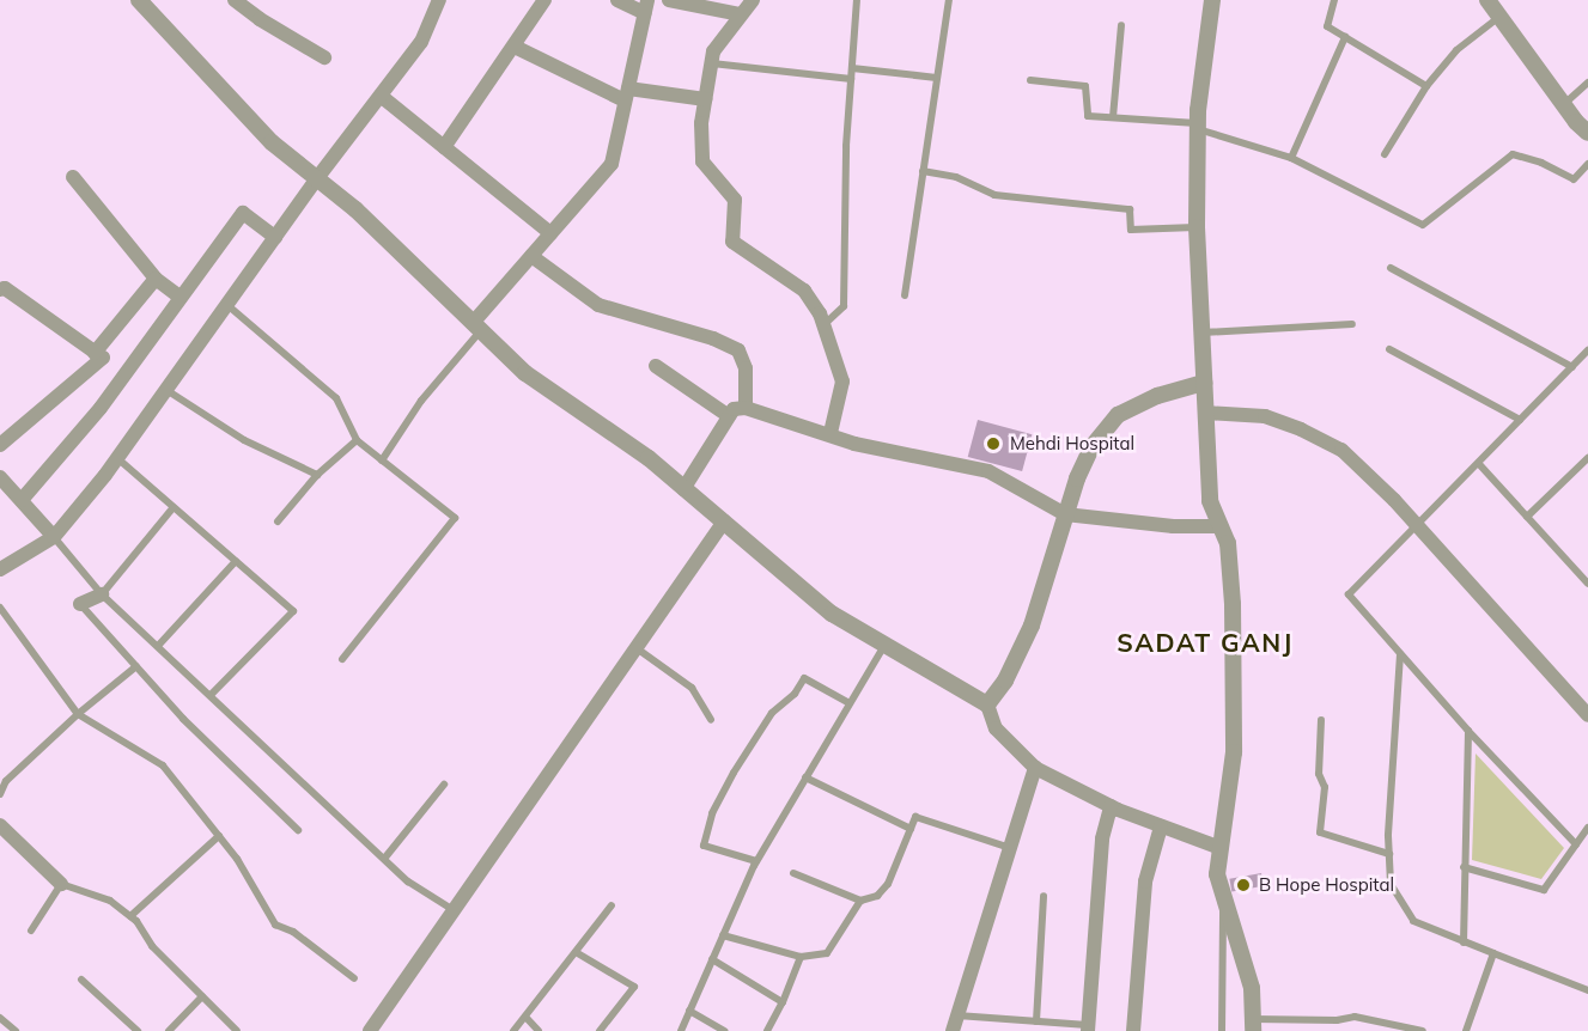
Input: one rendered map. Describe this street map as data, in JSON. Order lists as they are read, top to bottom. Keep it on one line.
{"districts":["SADAT GANJ"],"places":["Mehdi Hospital","B Hope Hospital"]}
